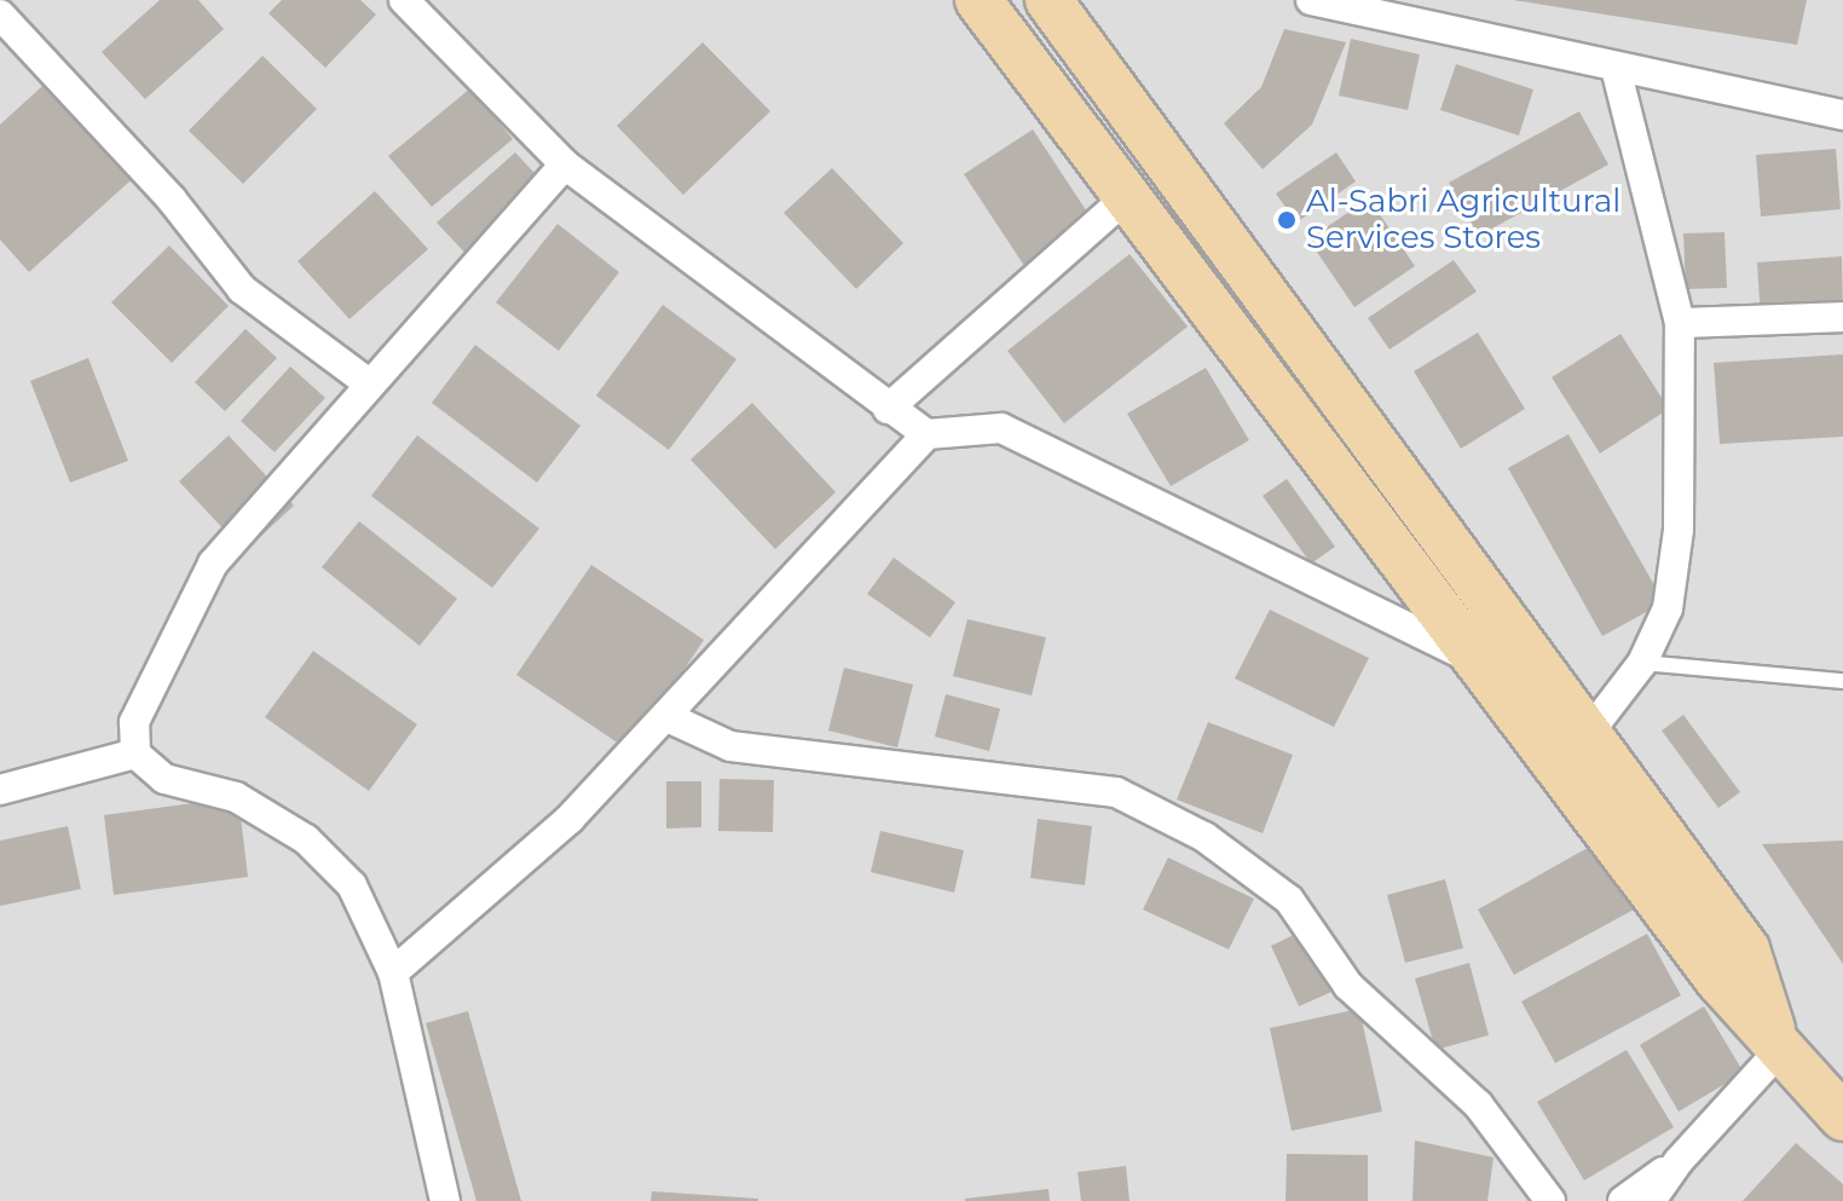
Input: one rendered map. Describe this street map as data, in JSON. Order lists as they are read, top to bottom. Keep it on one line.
{"places":["Al-Sabri Agricultural Services Stores"]}
